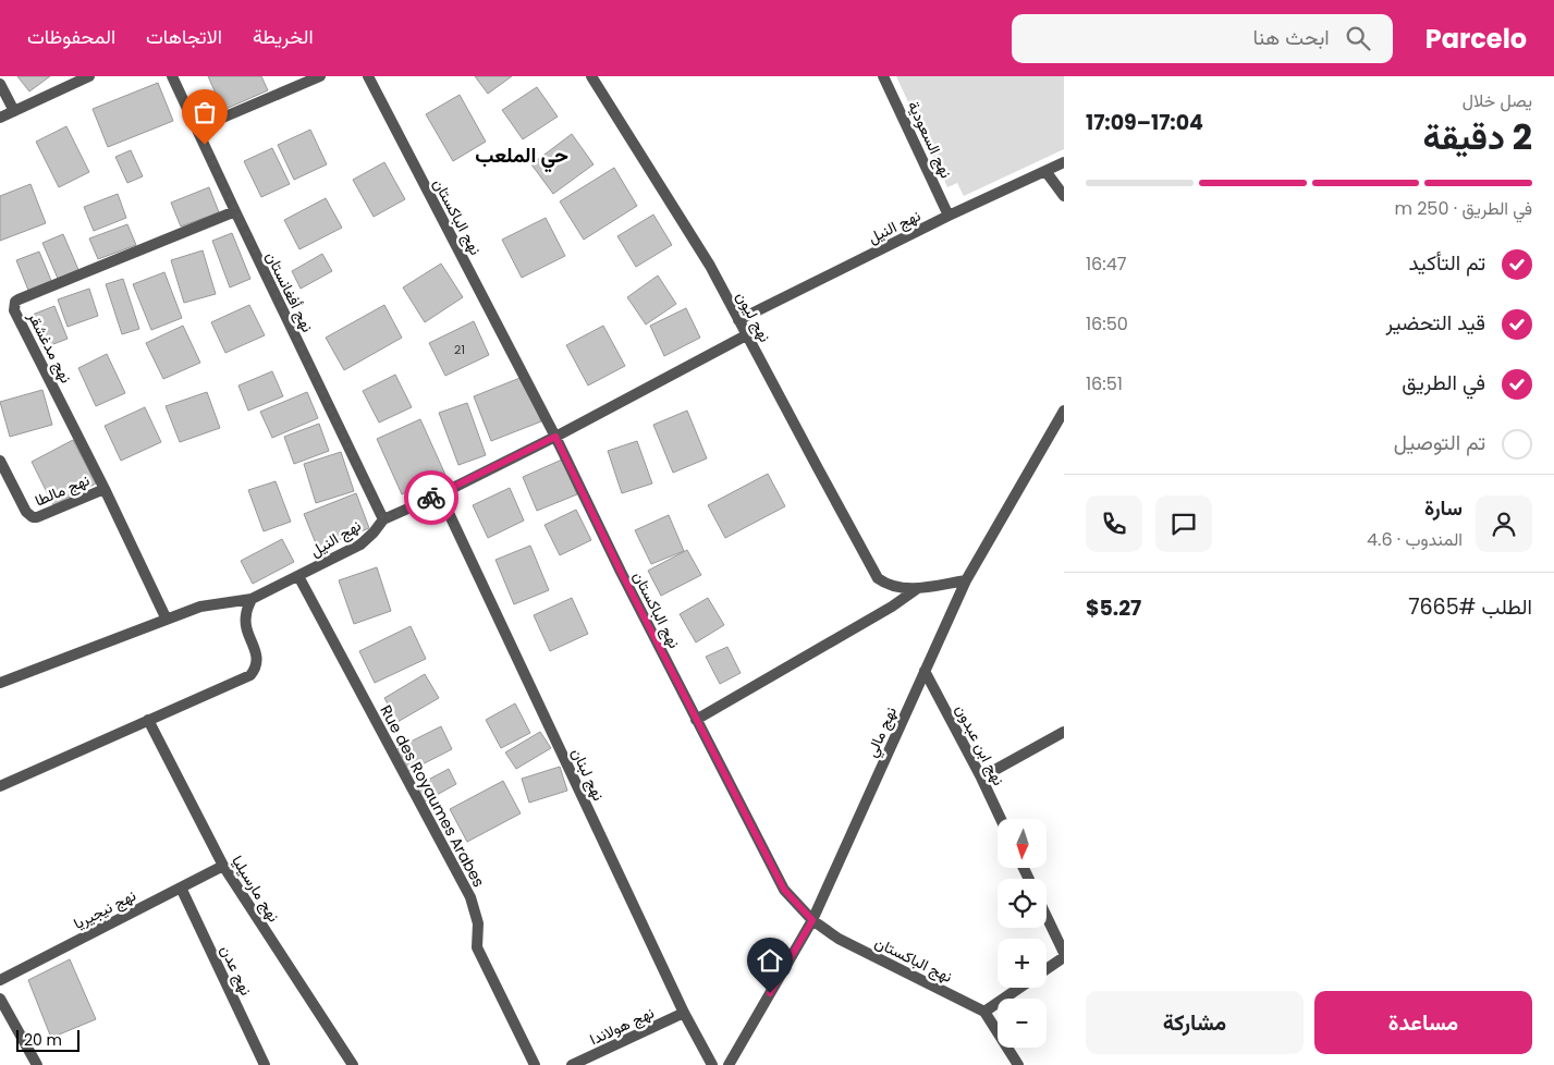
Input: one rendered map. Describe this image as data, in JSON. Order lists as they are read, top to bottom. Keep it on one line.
{"streets":{"street":["نهج السعودية","نهج الباكستان","نهج النيل","نهج أفغانستان","نهج ليون","نهج مدغشقر","نهج مالطا","نهج مالي","نهج ابن عبدون","نهج لبنان","Rue des Royaumes Arabes","نهج مارسيليا","نهج نيجيريا","نهج عدن","نهج هولاندا"]},"crossings":[["نهج السعودية","نهج النيل"],["نهج الباكستان","نهج النيل"],["نهج الباكستان","نهج مالي"],["نهج النيل","نهج أفغانستان"],["نهج النيل","نهج ليون"],["نهج النيل","نهج مدغشقر"],["نهج النيل","نهج لبنان"],["نهج النيل","Rue des Royaumes Arabes"],["نهج أفغانستان","نهج مدغشقر"],["نهج مدغشقر","نهج مالطا"],["نهج مالي","نهج ابن عبدون"],["نهج لبنان","نهج هولاندا"],["نهج مارسيليا","نهج نيجيريا"],["نهج نيجيريا","نهج عدن"]],"districts":["حي الملعب"],"house_numbers":["21"],"scale_bar":"20 m","north":"bottom","page":{"header":"Parcelo","search":"ابحث هنا","nav":["الخريطة","الاتجاهات","المحفوظات"],"heading":["2 دقيقة","يصل خلال","17:04–17:09"],"panel":["سارة","المندوب · 4.6","الطلب #7665","$5.27"],"bar":"في الطريق · 250 m","list":[["تم التأكيد","16:47"],["قيد التحضير","16:50"],["في الطريق","16:51"],"تم التوصيل"],"map_buttons":["+","−"],"buttons":["مساعدة","مشاركة"],"scale":"20 m"}}
